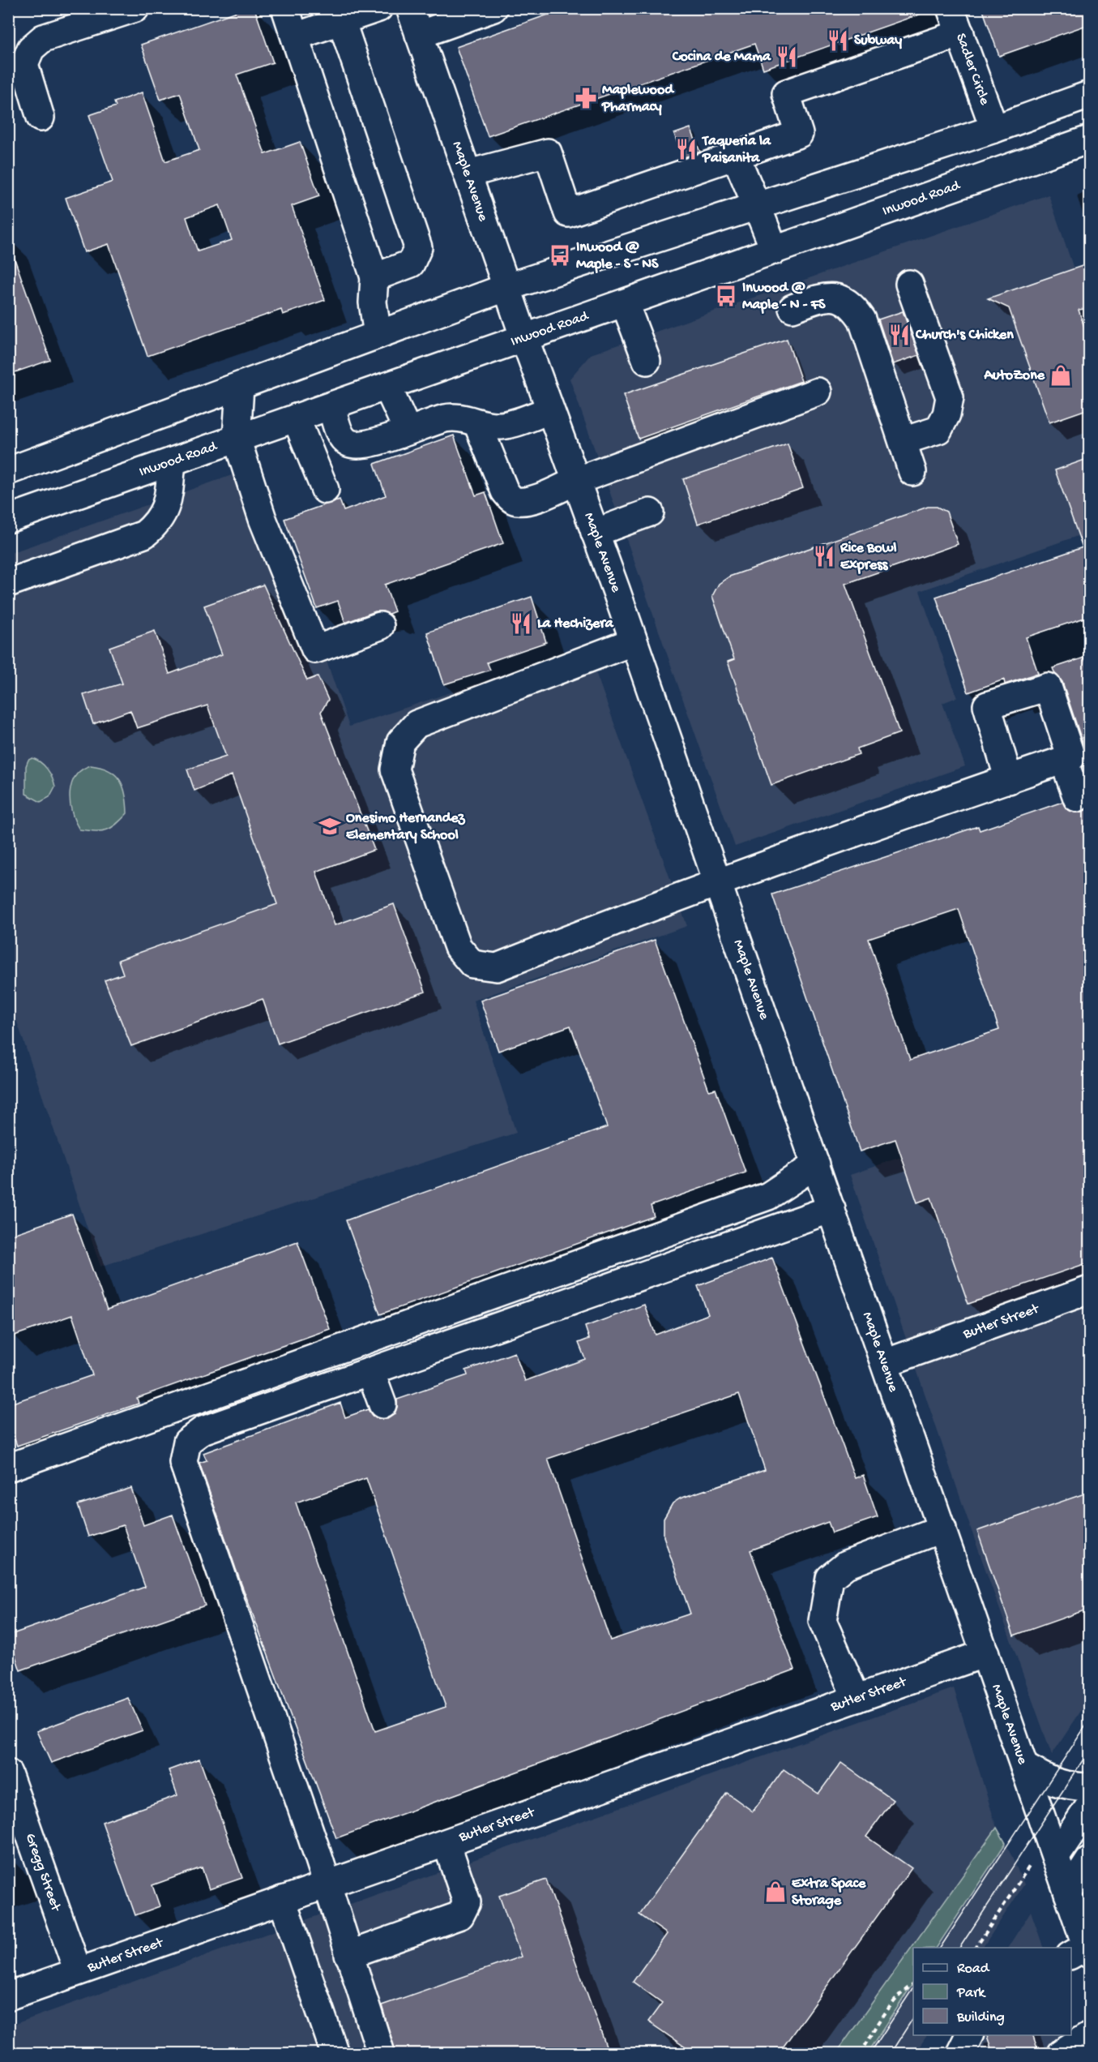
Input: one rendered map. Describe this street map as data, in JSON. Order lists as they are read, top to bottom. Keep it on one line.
{"streets":{"main road":["Sadler Circle","Maple Avenue","Inwood Road","Butler Street","Gregg Street"]},"crossings":[["Sadler Circle","Inwood Road"],["Maple Avenue","Inwood Road"],["Maple Avenue","Butler Street"],["Butler Street","Gregg Street"]],"places":{"restaurant":["Subway","Cocina de Mama","Taqueria la Paisanita","Church's Chicken","Rice Bowl Express","La Hechizera"],"pharmacy":["Maplewood Pharmacy"],"bus stop":["Inwood @ Maple - S - NS","Inwood @ Maple - N - FS"],"shop":["AutoZone","Extra Space Storage"],"school or university":["Onesimo Hernandez Elementary School"]},"legend":["Road","Park","Building"]}
